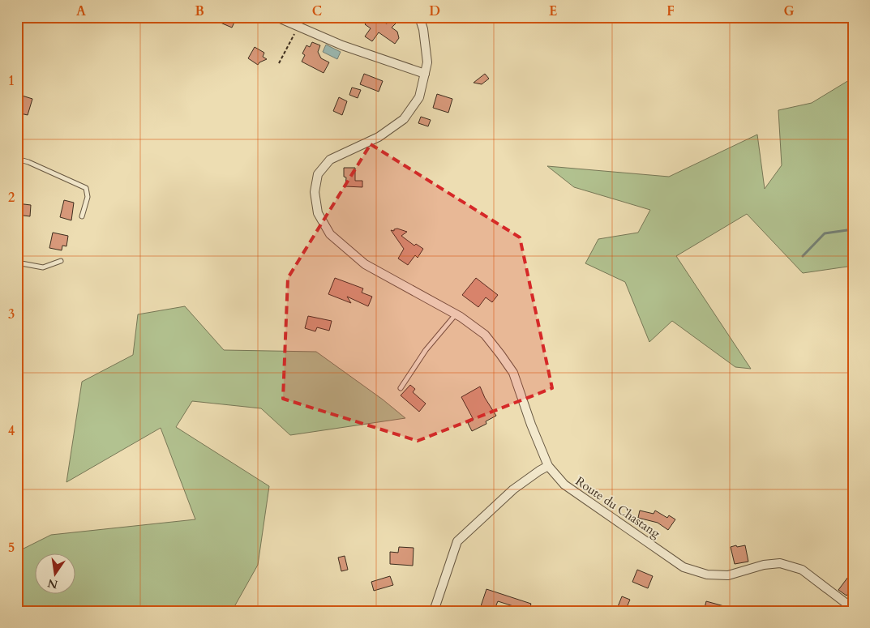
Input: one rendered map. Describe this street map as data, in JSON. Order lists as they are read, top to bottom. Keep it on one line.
{"streets":{"street":["Route du Chastang"]},"north":"bottom","grid":{"columns":["A","B","C","D","E","F","G"],"rows":["1","2","3","4","5"]}}
